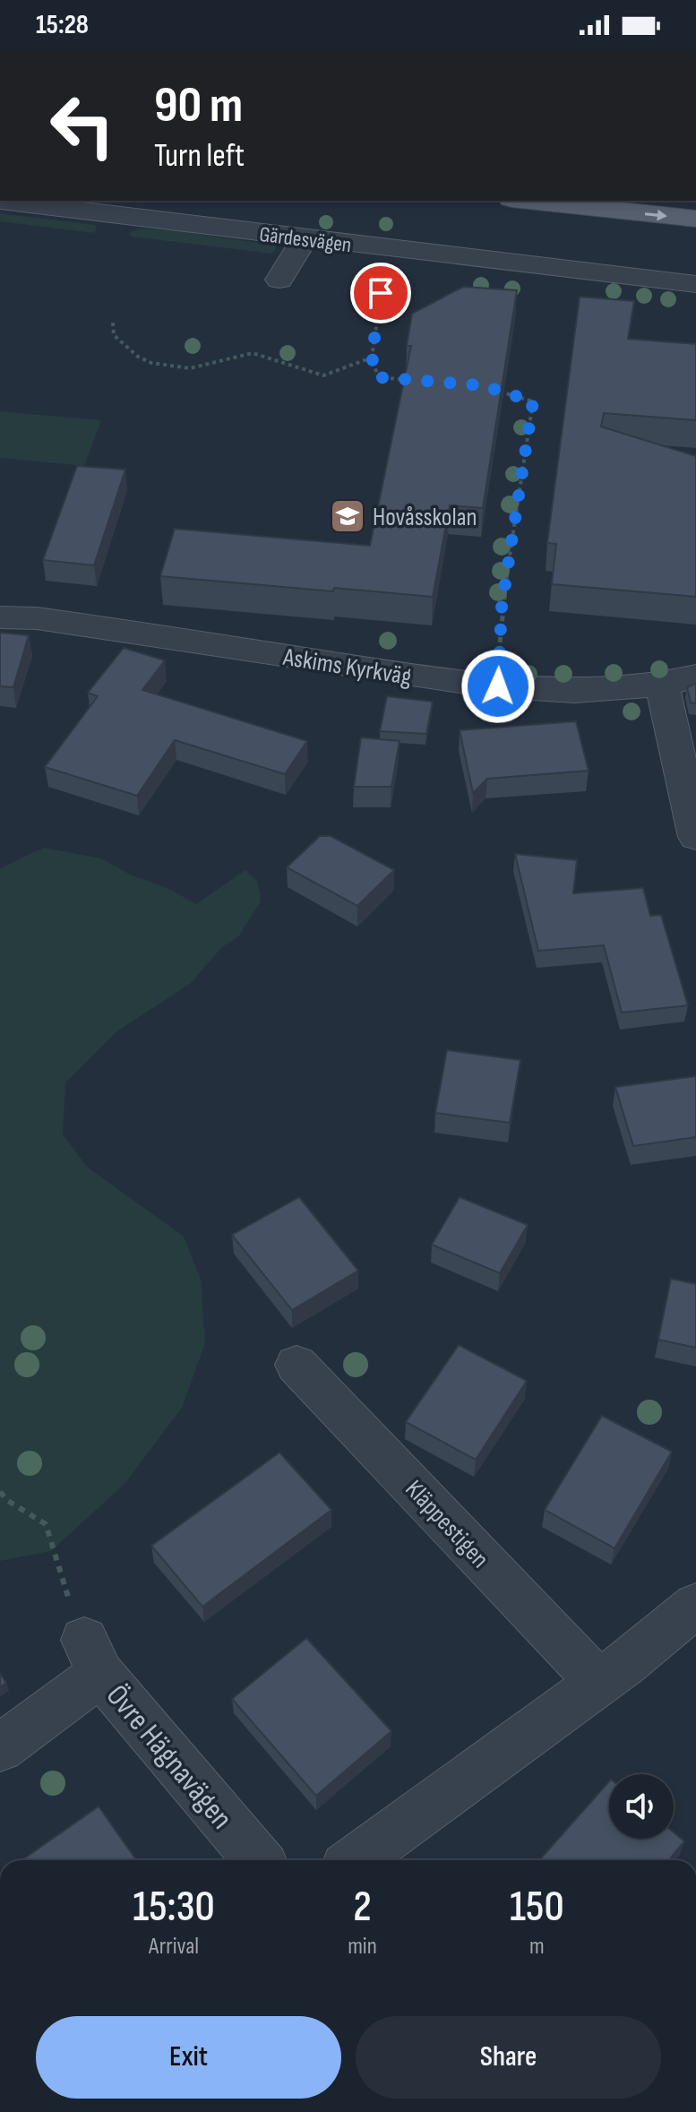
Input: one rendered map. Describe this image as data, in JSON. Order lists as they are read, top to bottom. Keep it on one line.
{"streets":{"street":["Gärdesvägen","Askims Kyrkväg","Kläppestigen","Övre Hägnavägen"]},"places":{"school or university":["Hovåsskolan"]},"page":{"status":"15:28","turn":["90 m","Turn left"],"eta":["15:30","Arrival","2","min","150","m"],"buttons":["Exit","Share"]}}
